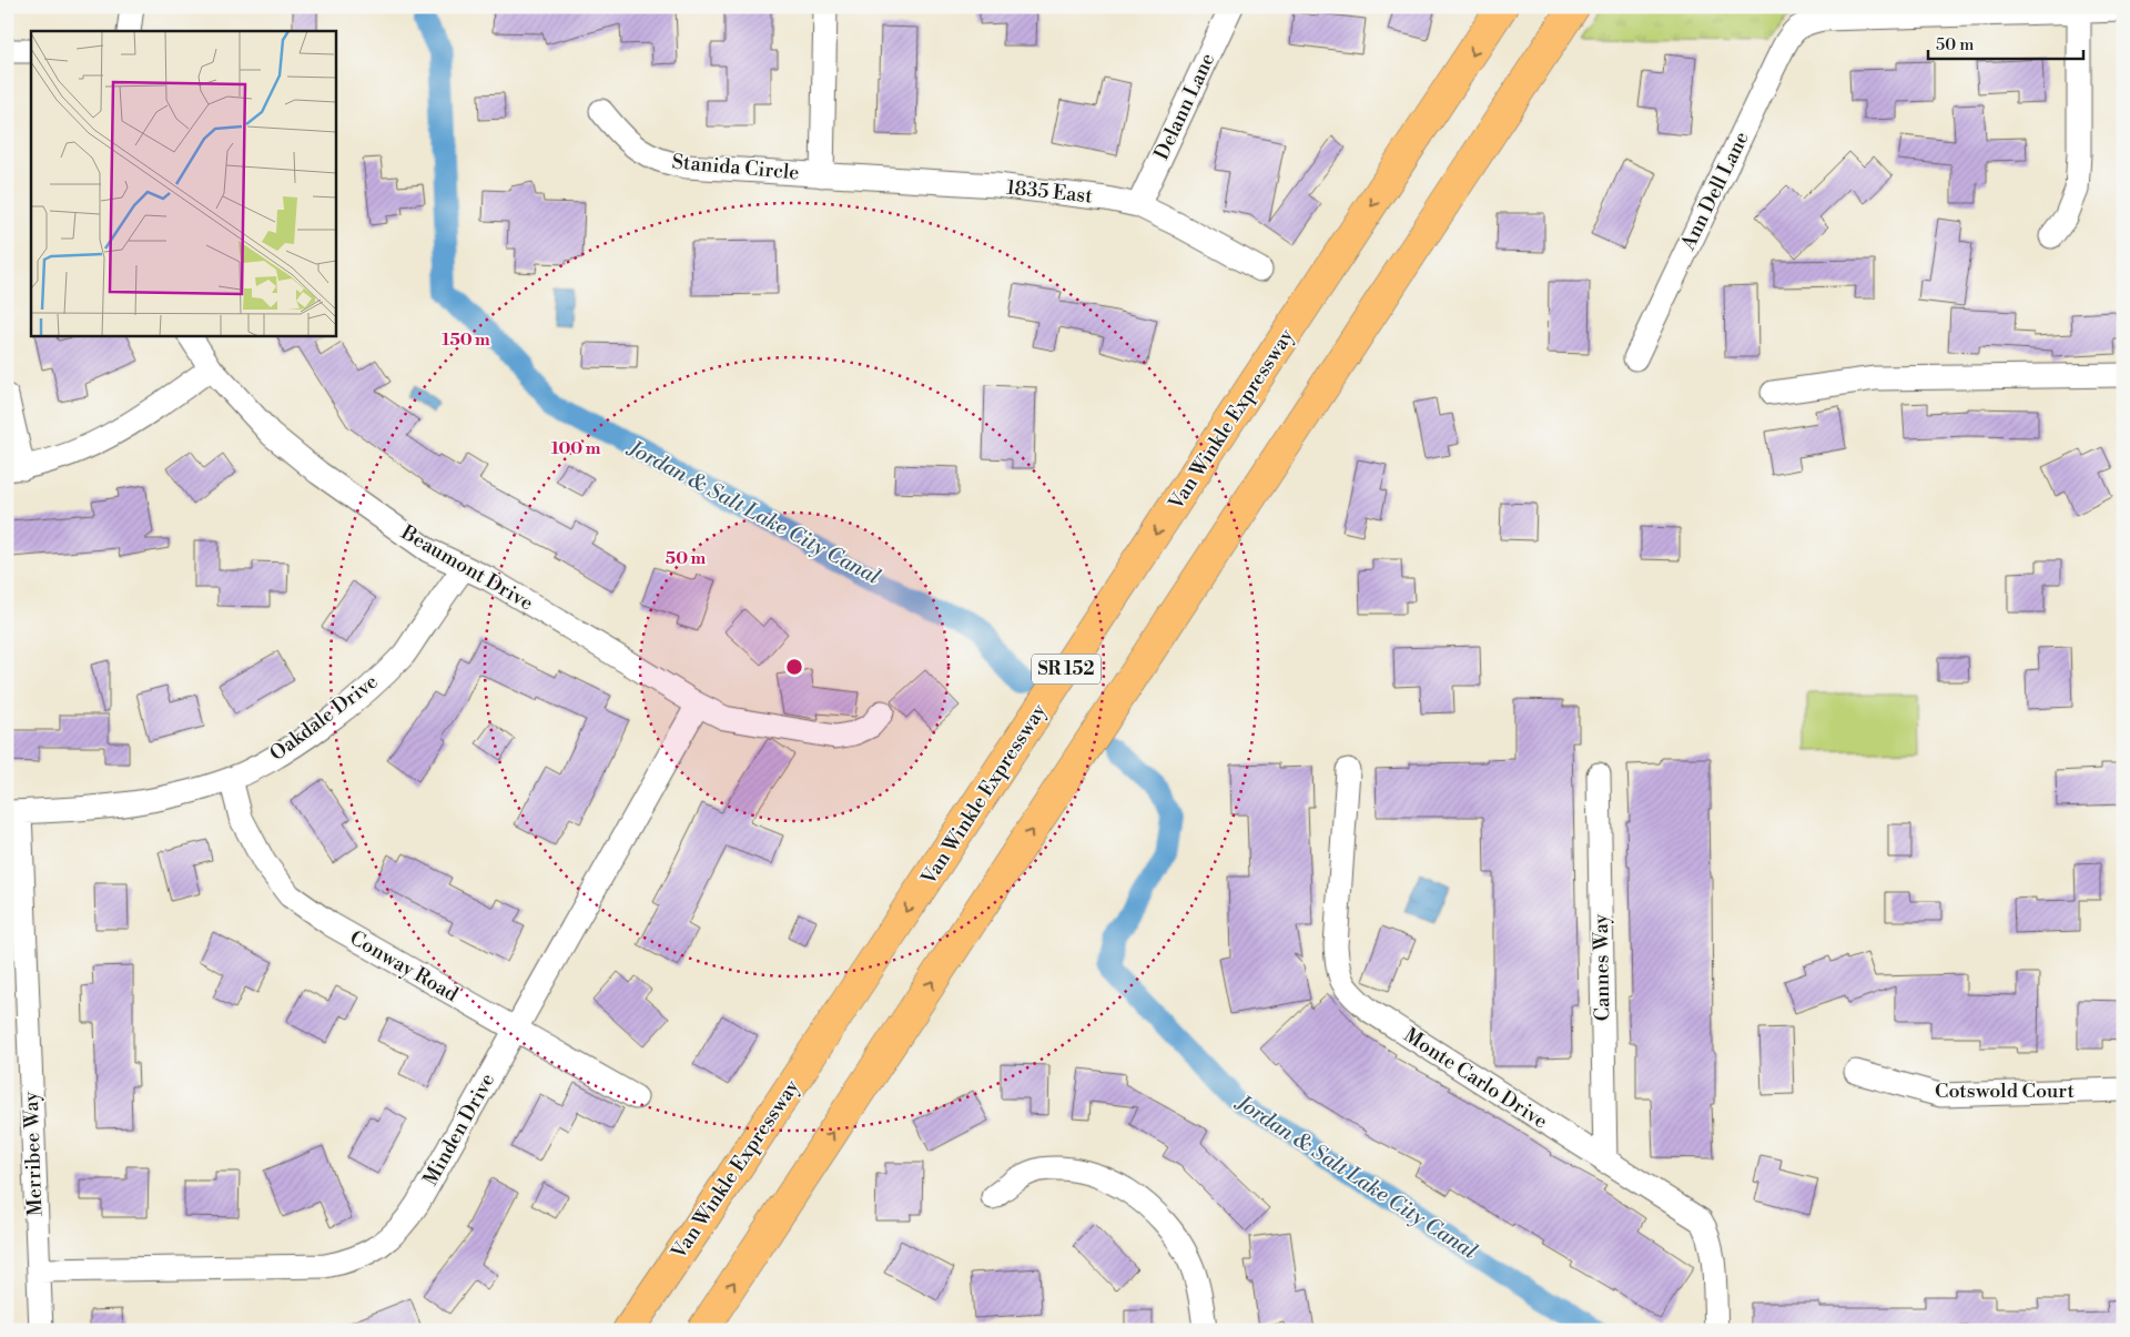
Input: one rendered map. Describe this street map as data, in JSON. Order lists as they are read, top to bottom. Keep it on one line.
{"streets":{"main road":["Van Winkle Expressway","SR 152"],"street":["Delann Lane","Stanida Circle","Ann Dell Lane","1835 East","Beaumont Drive","Oakdale Drive","Conway Road","Cannes Way","Monte Carlo Drive","Cotswold Court","Minden Drive","Merribee Way"]},"crossings":[["Delann Lane","1835 East"],["Stanida Circle","1835 East"],["Beaumont Drive","Oakdale Drive"],["Beaumont Drive","Minden Drive"],["Oakdale Drive","Conway Road"],["Oakdale Drive","Merribee Way"],["Conway Road","Minden Drive"],["Cannes Way","Monte Carlo Drive"],["Minden Drive","Merribee Way"]],"water":["Jordan & Salt Lake City Canal"],"scale_bar":"50 m","rings":["150 m","100 m","50 m"]}
